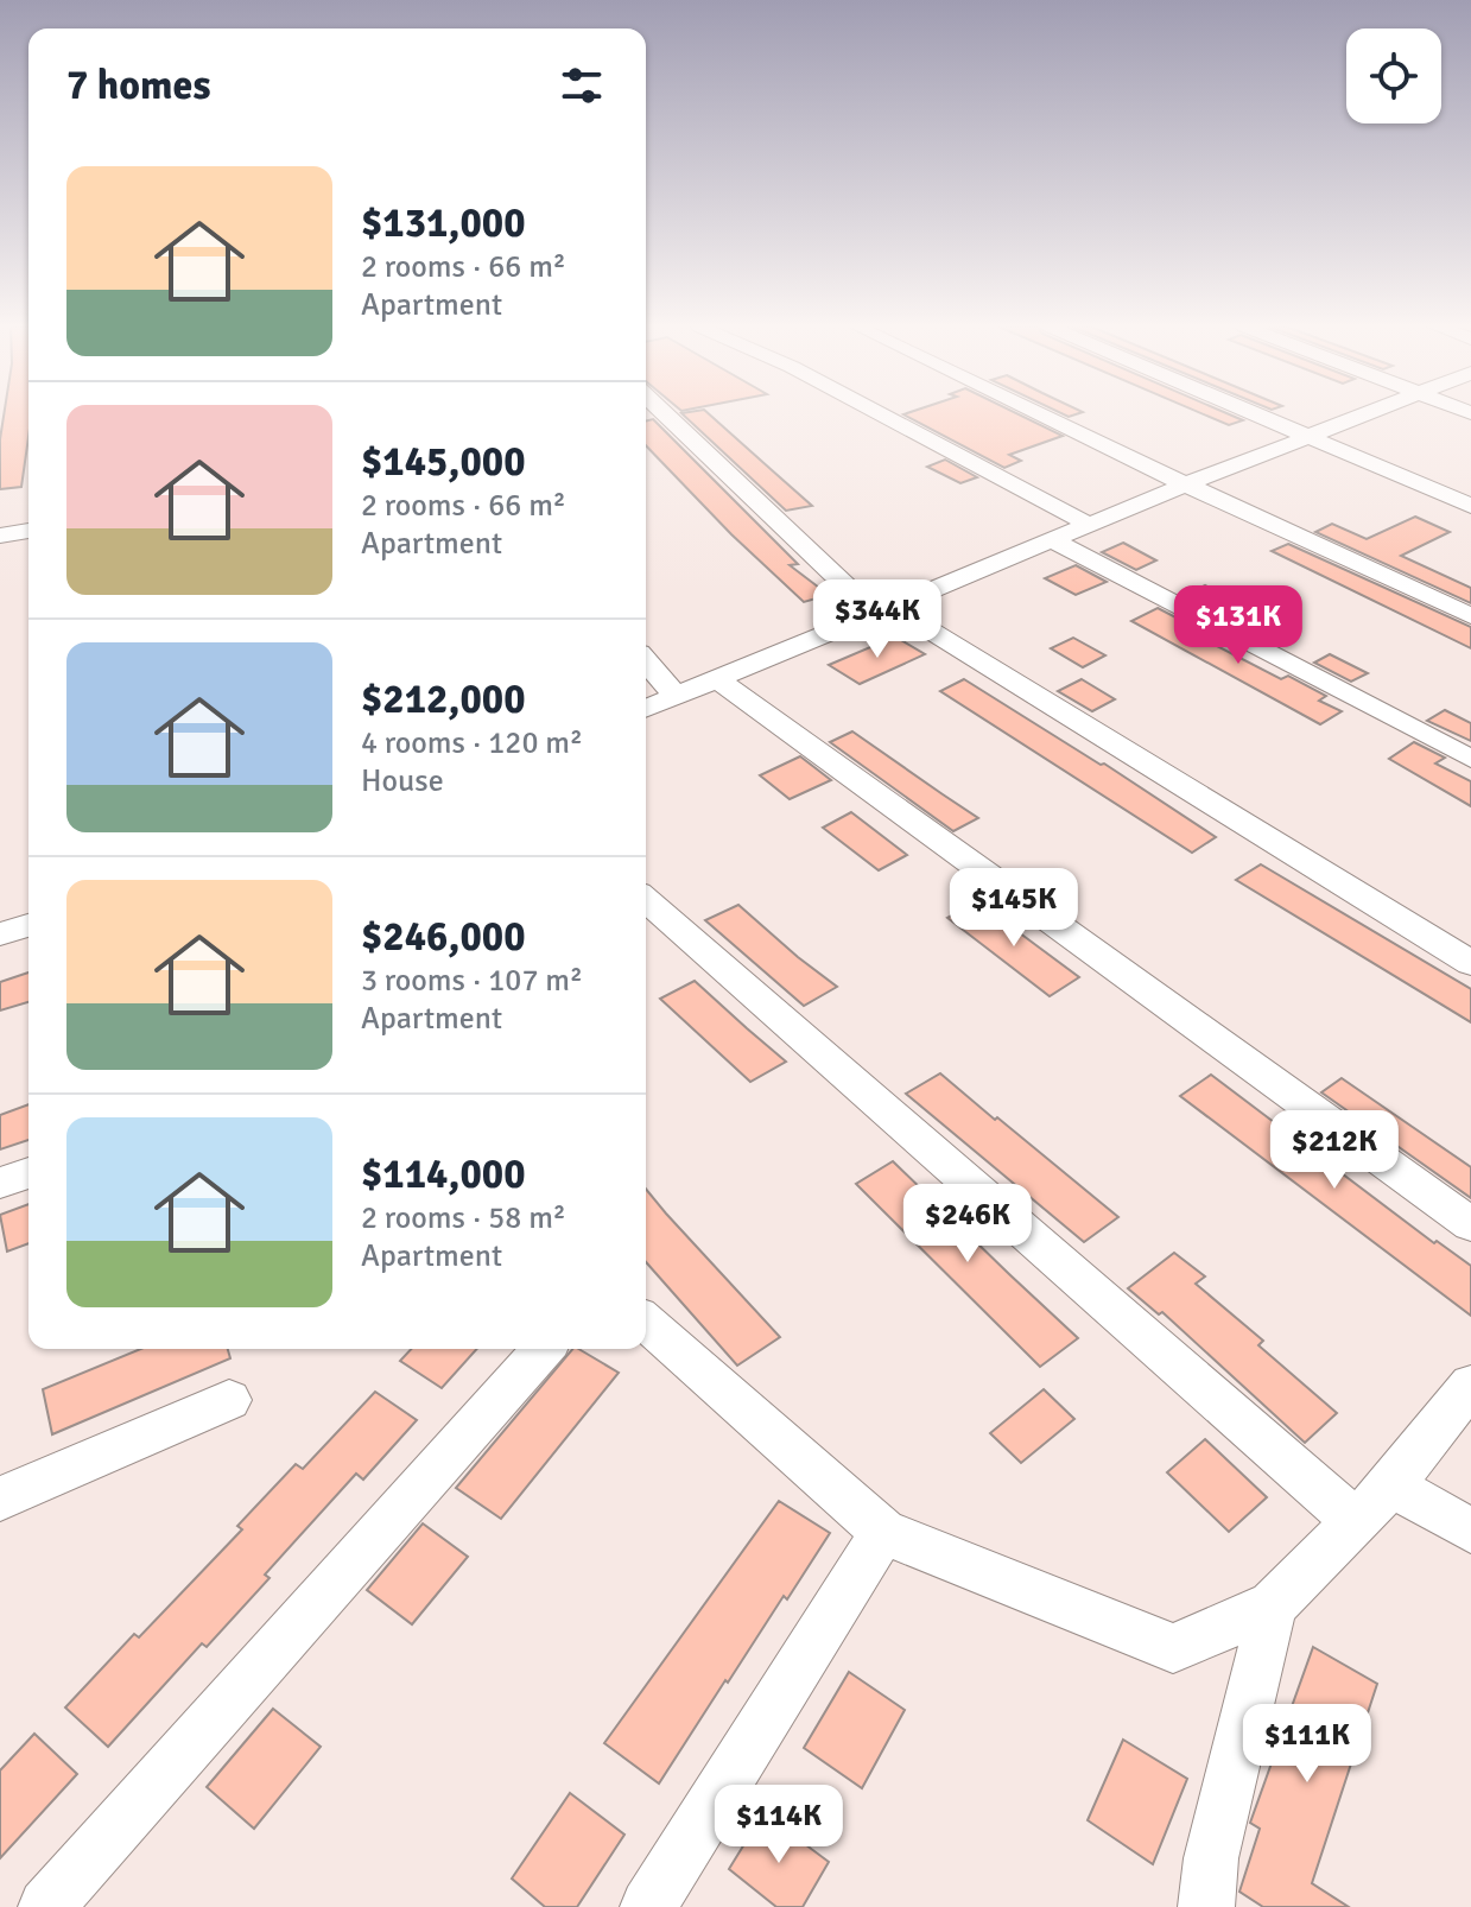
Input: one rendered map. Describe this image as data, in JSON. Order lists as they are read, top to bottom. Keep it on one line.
{"page":{"heading":"7 homes","list":[{"name":"$131,000","note":"2 rooms · 66 m² · Apartment"},{"name":"$145,000","note":"2 rooms · 66 m² · Apartment"},{"name":"$212,000","note":"4 rooms · 120 m² · House"},{"name":"$246,000","note":"3 rooms · 107 m² · Apartment"},{"name":"$114,000","note":"2 rooms · 58 m² · Apartment"}],"price":["$344K","$131K","$145K","$212K","$246K","$111K","$114K"]}}
